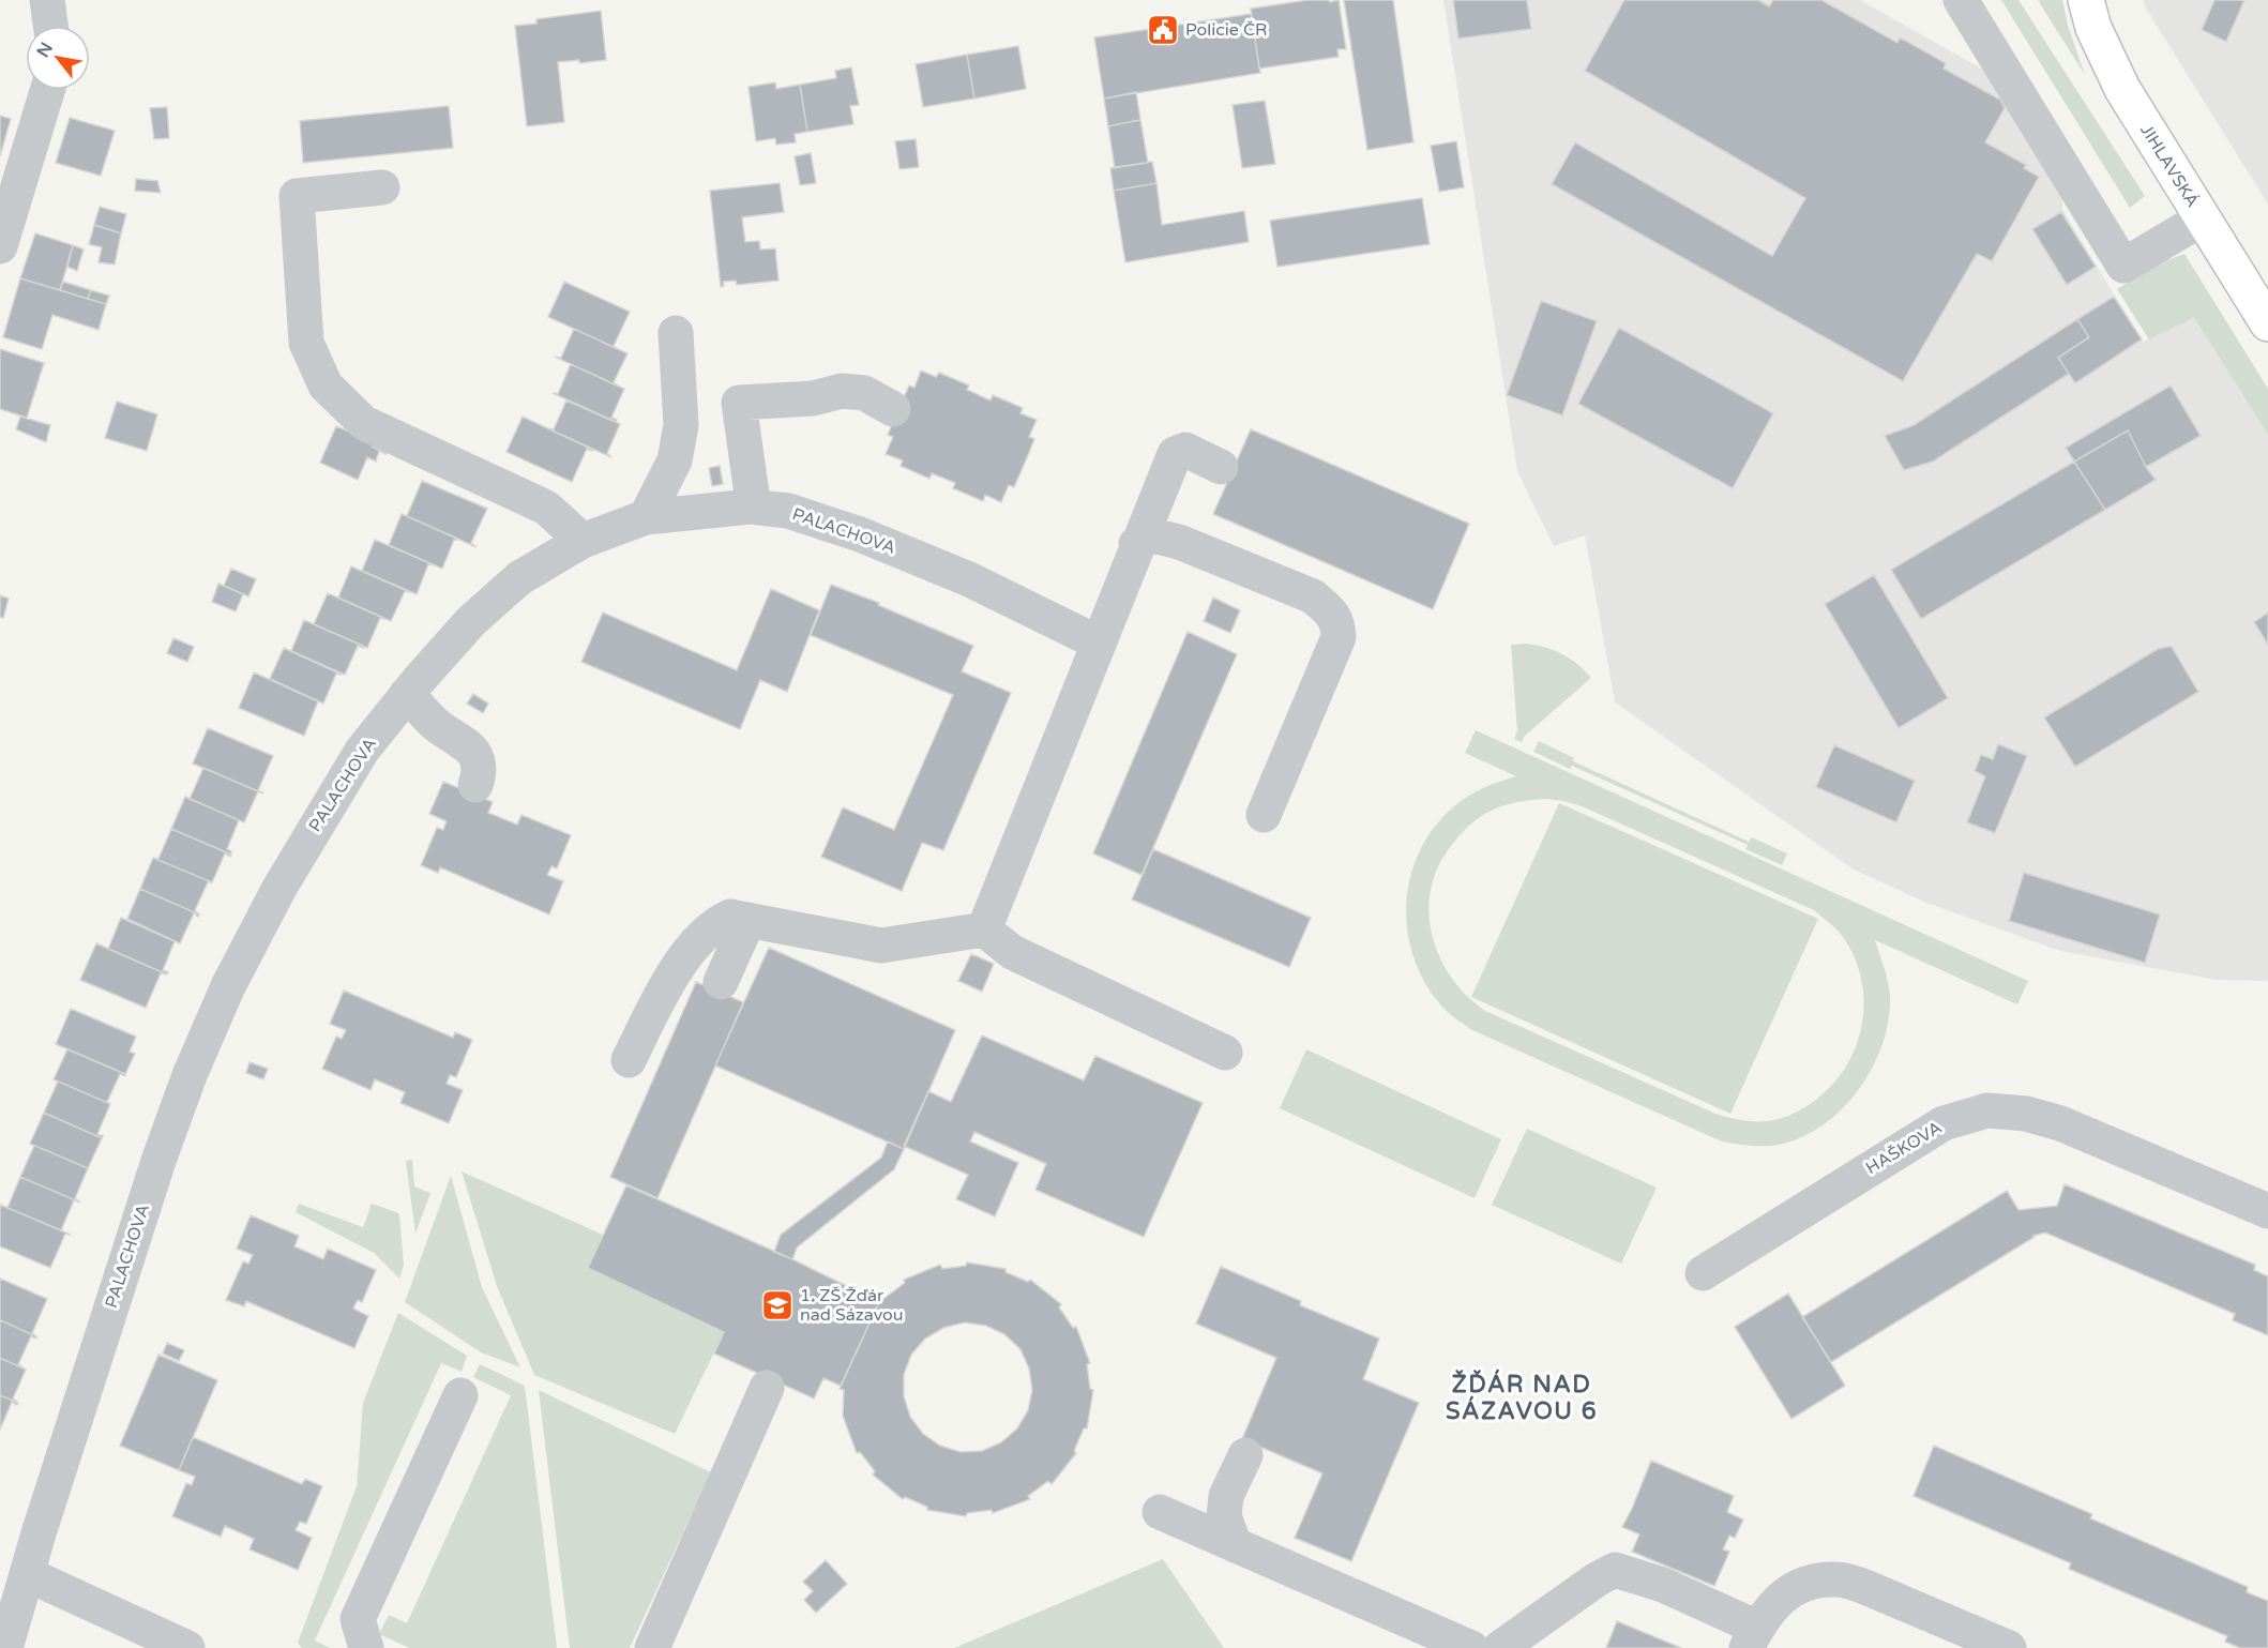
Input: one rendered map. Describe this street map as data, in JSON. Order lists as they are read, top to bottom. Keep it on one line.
{"streets":{"main road":["JIHLAVSKÁ"],"street":["PALACHOVA","HAŠKOVA"]},"districts":["ŽĎÁR NAD SÁZAVOU 6"],"places":{"public building":["Policie ČR"],"school or university":["1. ZŠ Žďár nad Sázavou"]},"north":"top left"}
